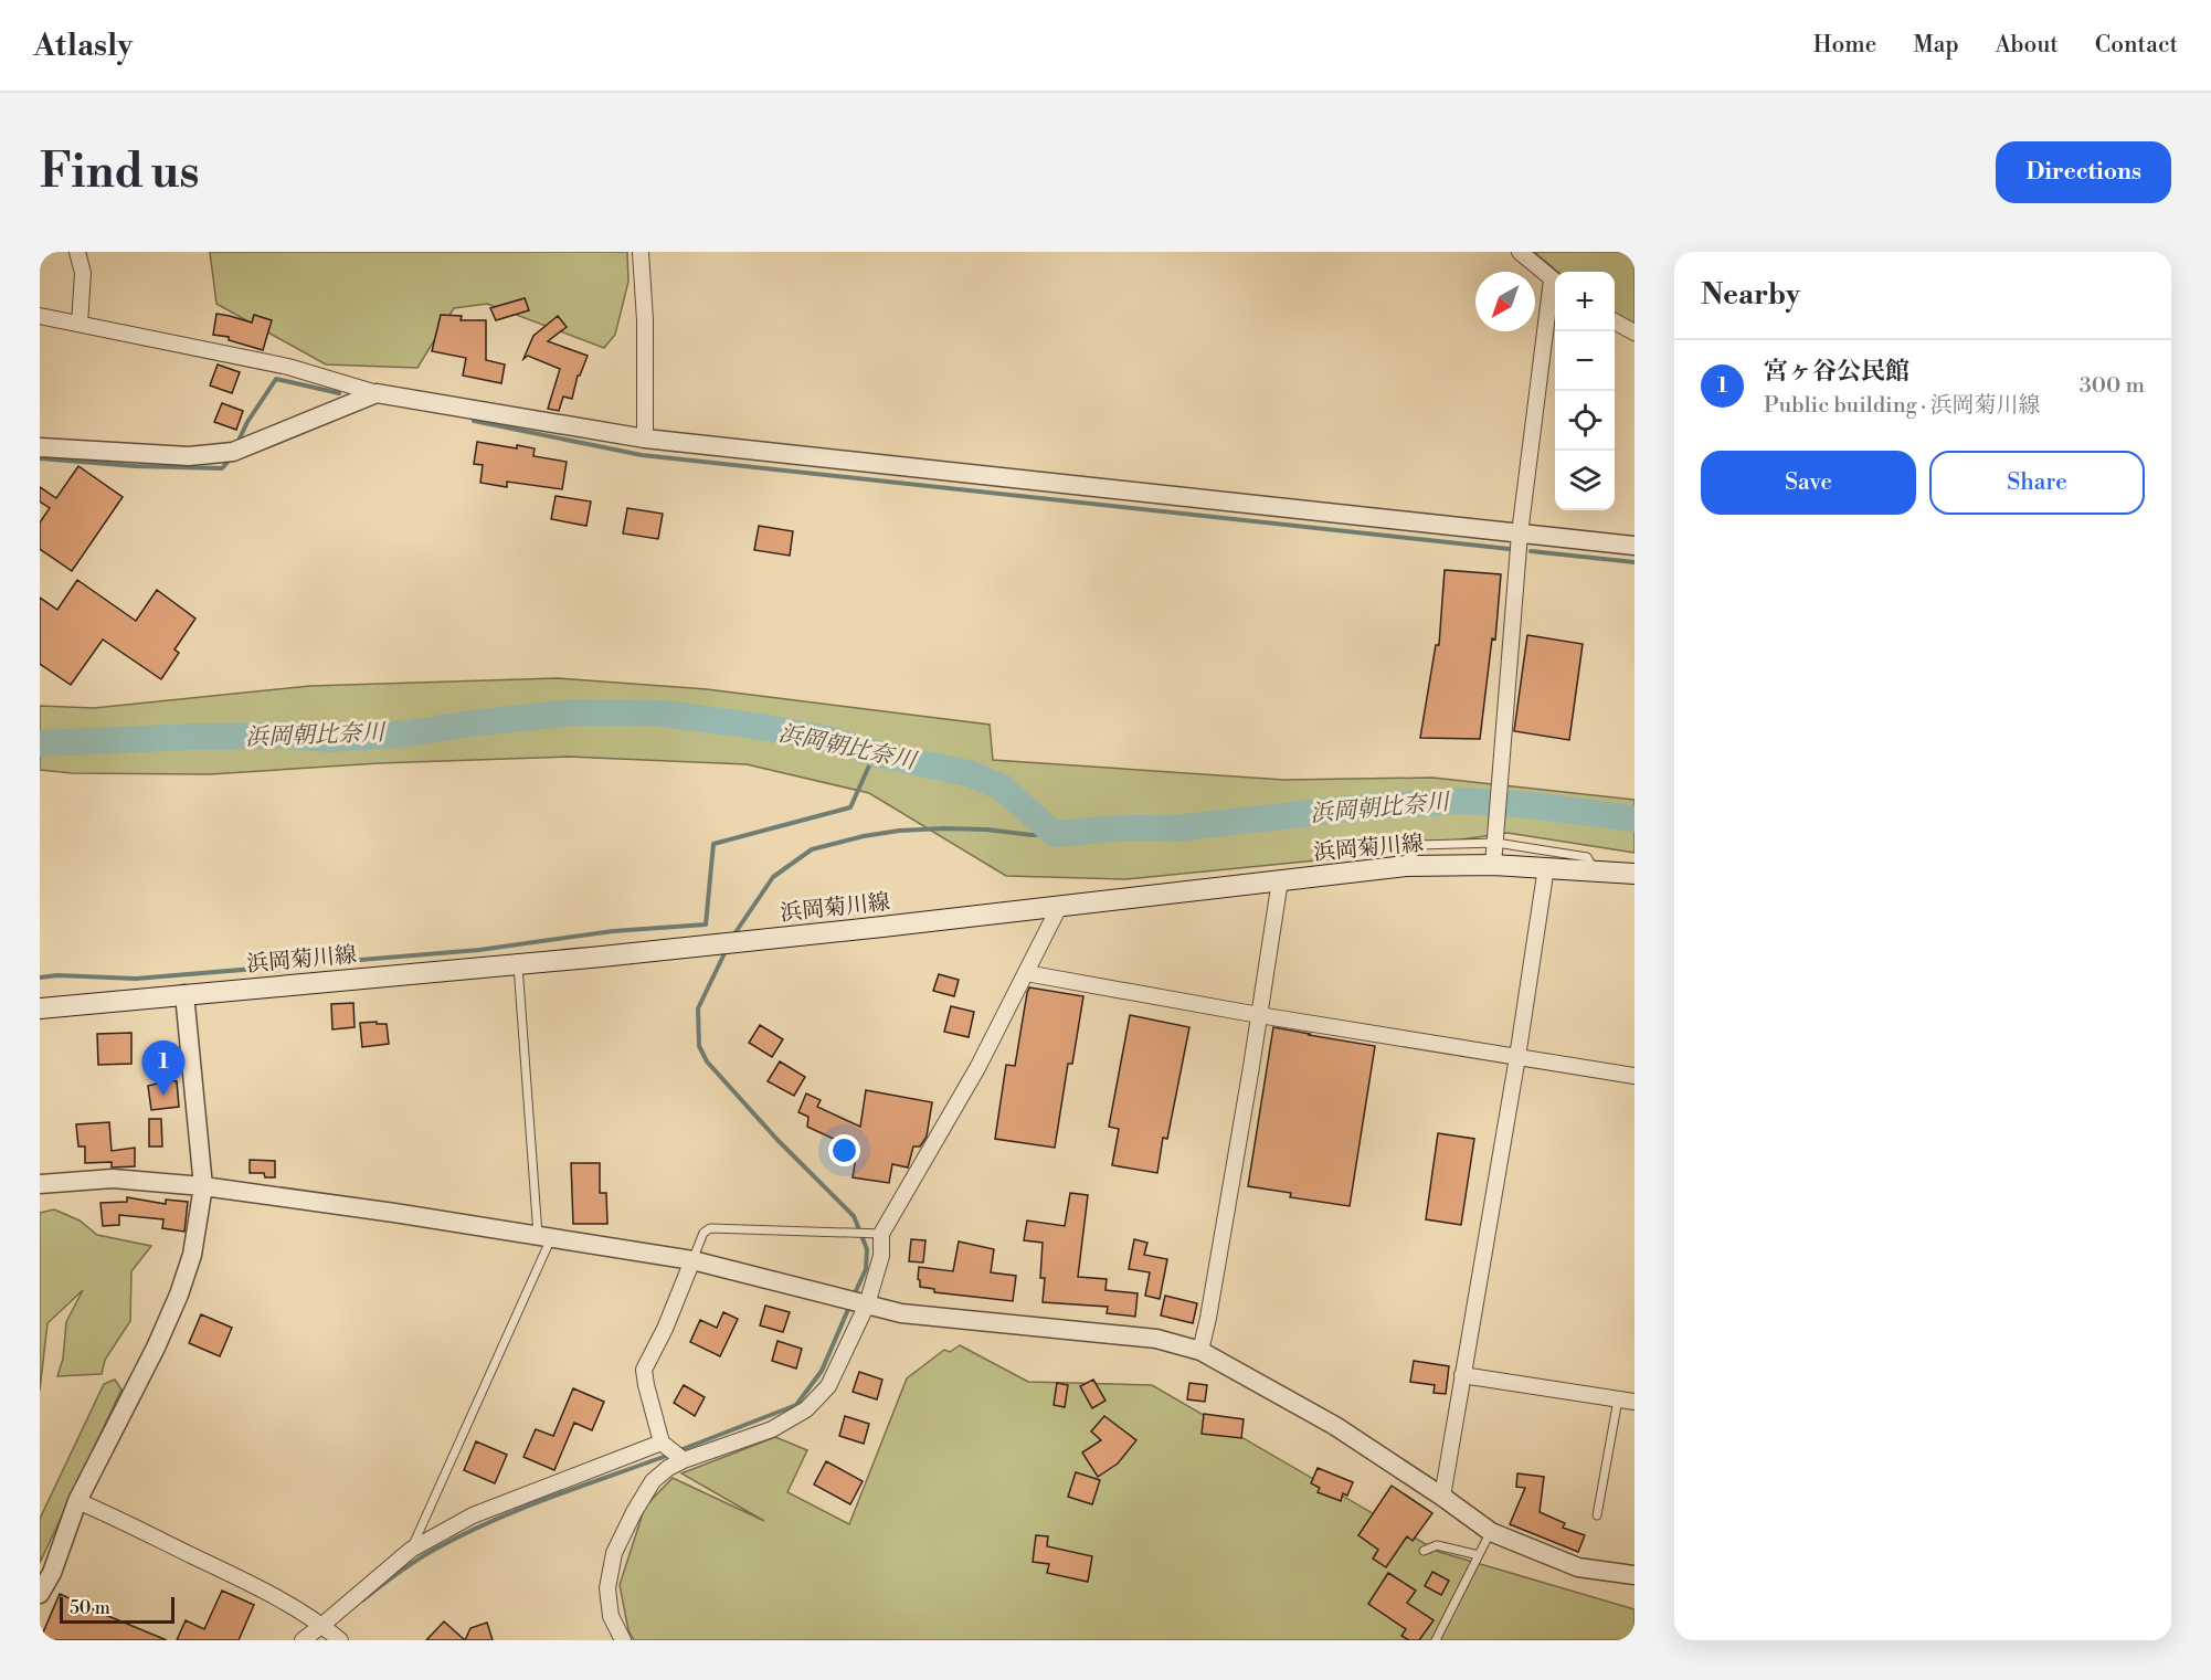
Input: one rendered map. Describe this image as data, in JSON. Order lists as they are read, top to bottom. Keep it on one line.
{"streets":{"main road":["浜岡菊川線"]},"water":["浜岡朝比奈川"],"scale_bar":"50 m","north":"bottom left","page":{"header":"Atlasly","nav":["Home","Map","About","Contact"],"buttons":["Directions",["Save","Share"]],"title":"Find us","heading":"Nearby","map_buttons":["+","−"],"list":[{"mark":"1","name":"宮ヶ谷公民館","note":"Public building · 浜岡菊川線","value":"300 m"}],"pins":"1","scale":"50 m"}}
